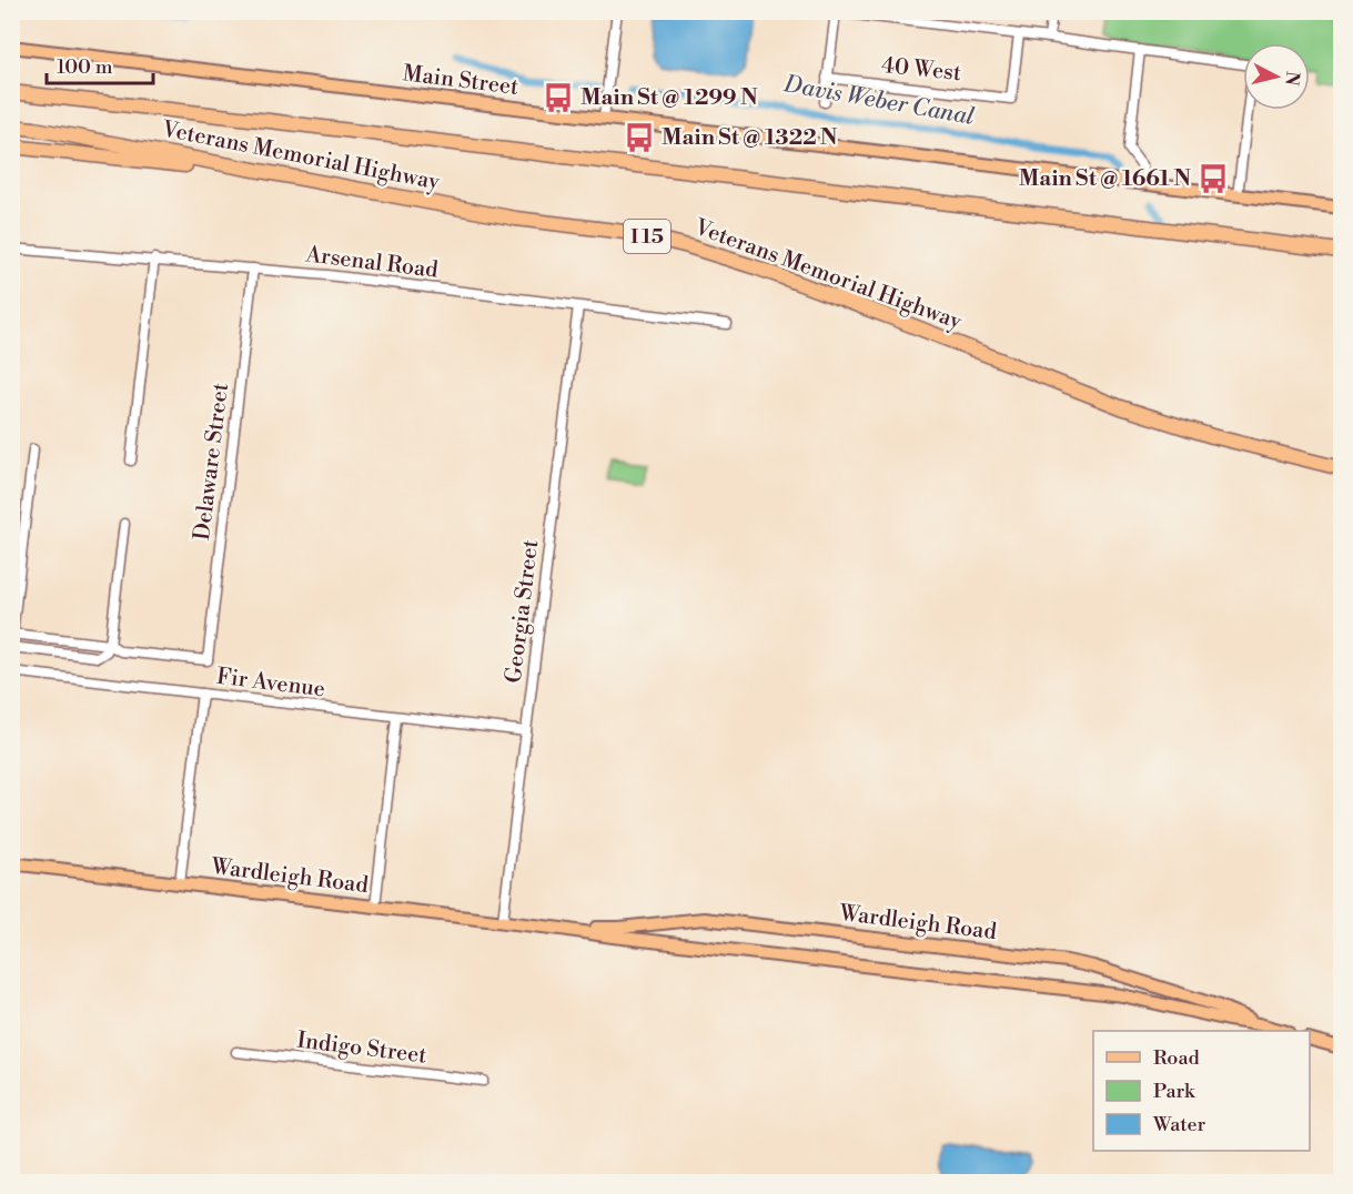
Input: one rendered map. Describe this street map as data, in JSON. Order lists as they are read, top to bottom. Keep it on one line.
{"streets":{"highway":["Veterans Memorial Highway","I 15"],"main road":["Main Street","Wardleigh Road"],"street":["40 West","Arsenal Road","Delaware Street","Georgia Street","Fir Avenue","Indigo Street"]},"crossings":[["Arsenal Road","Delaware Street"],["Arsenal Road","Georgia Street"],["Georgia Street","Fir Avenue"],["Georgia Street","Wardleigh Road"]],"water":["Davis Weber Canal"],"places":{"bus stop":["Main St @ 1299 N","Main St @ 1322 N","Main St @ 1661 N"]},"legend":["Road","Park","Water"],"scale_bar":"100 m","north":"right"}
